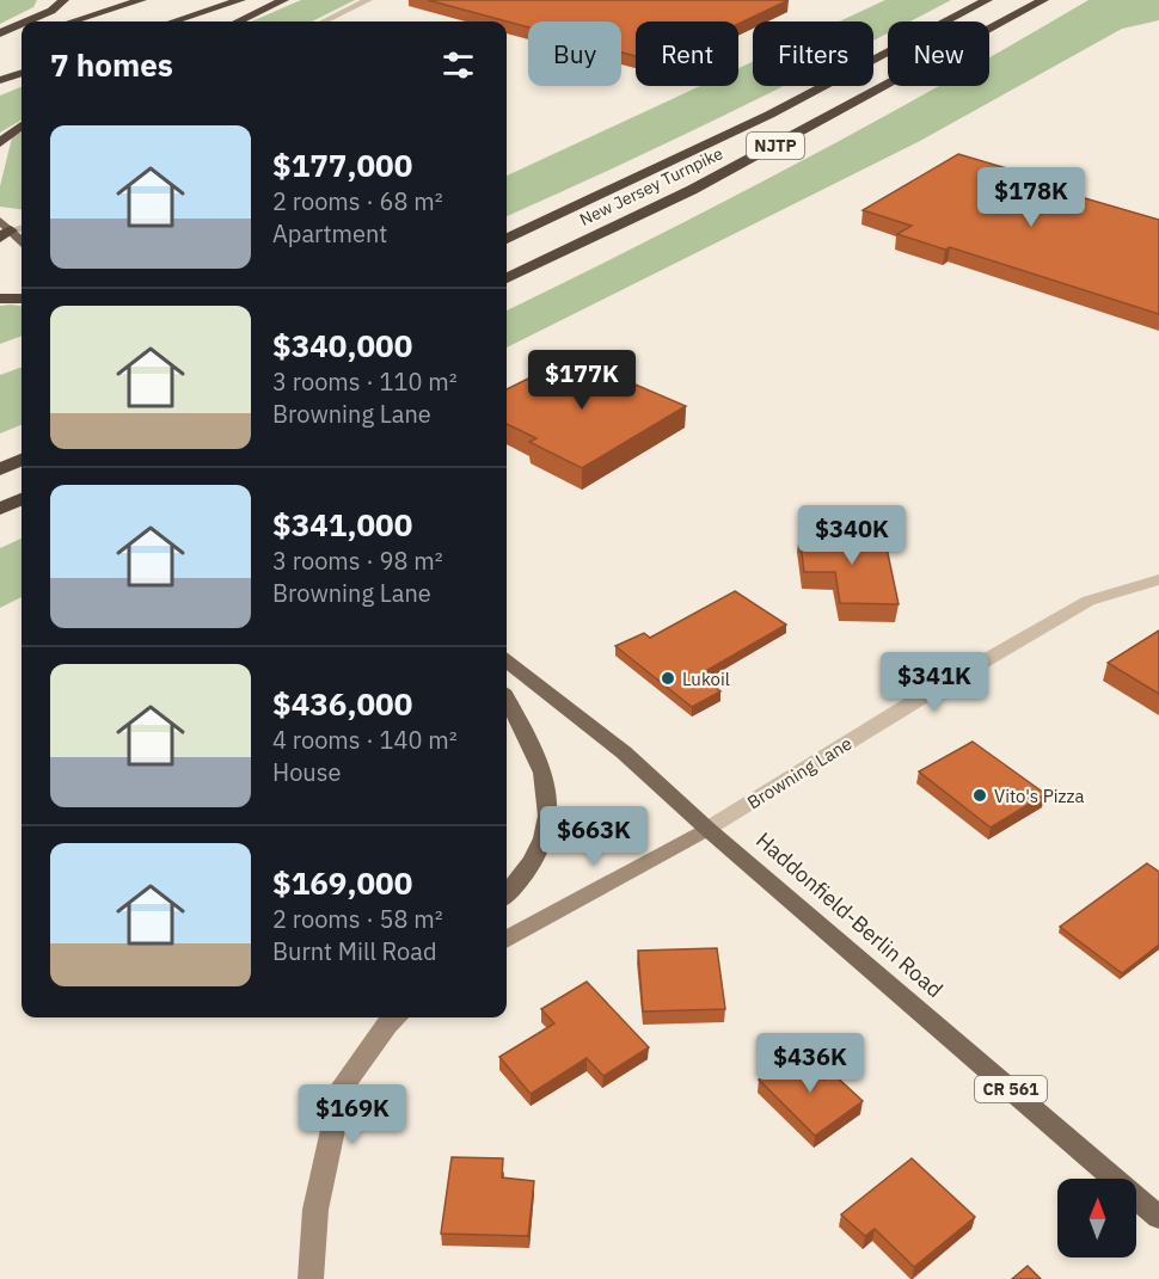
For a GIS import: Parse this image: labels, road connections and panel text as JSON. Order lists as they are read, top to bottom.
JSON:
{
  "streets": {
    "highway": ["NJTP", "New Jersey Turnpike"],
    "main road": ["Haddonfield-Berlin Road", "CR 561"],
    "street": ["Browning Lane"]
  },
  "crossings": [
    ["Browning Lane", "Haddonfield-Berlin Road"]
  ],
  "places": ["Lukoil", "Vito's Pizza"],
  "north": "top",
  "page": {
    "chip": [
      "Buy",
      "Rent",
      "Filters",
      "New"
    ],
    "heading": "7 homes",
    "list": [
      {
        "name": "$177,000",
        "note": "2 rooms · 68 m² · Apartment"
      },
      {
        "name": "$340,000",
        "note": "3 rooms · 110 m² · Browning Lane"
      },
      {
        "name": "$341,000",
        "note": "3 rooms · 98 m² · Browning Lane"
      },
      {
        "name": "$436,000",
        "note": "4 rooms · 140 m² · House"
      },
      {
        "name": "$169,000",
        "note": "2 rooms · 58 m² · Burnt Mill Road"
      }
    ],
    "price": [
      "$178K",
      "$177K",
      "$340K",
      "$341K",
      "$663K",
      "$436K",
      "$169K"
    ]
  }
}
